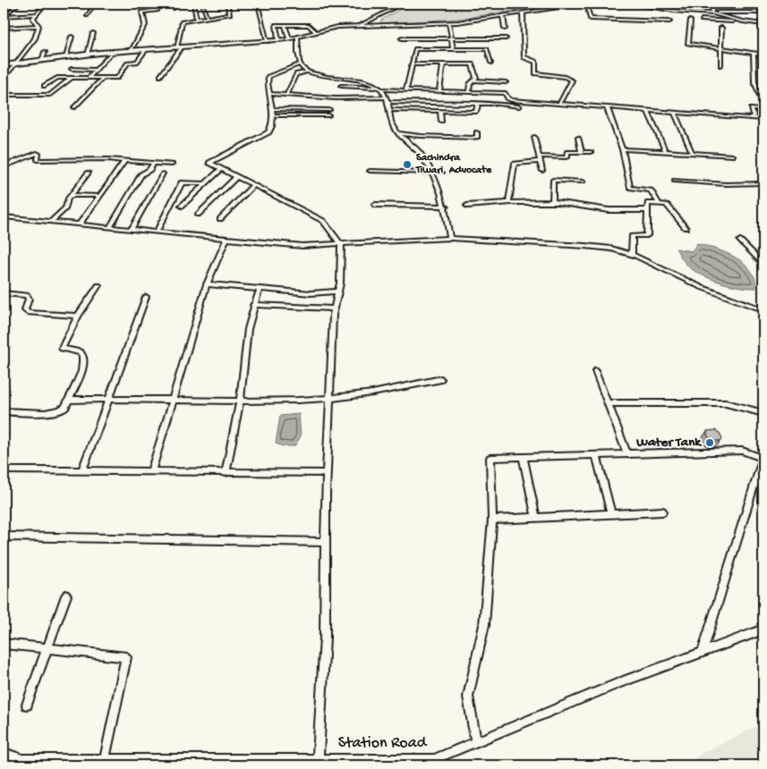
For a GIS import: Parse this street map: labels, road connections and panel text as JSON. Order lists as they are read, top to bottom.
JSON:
{
  "streets": {
    "street": ["Station Road"]
  },
  "places": ["Sachindra Tiwari, Advocate", "Water Tank"]
}
